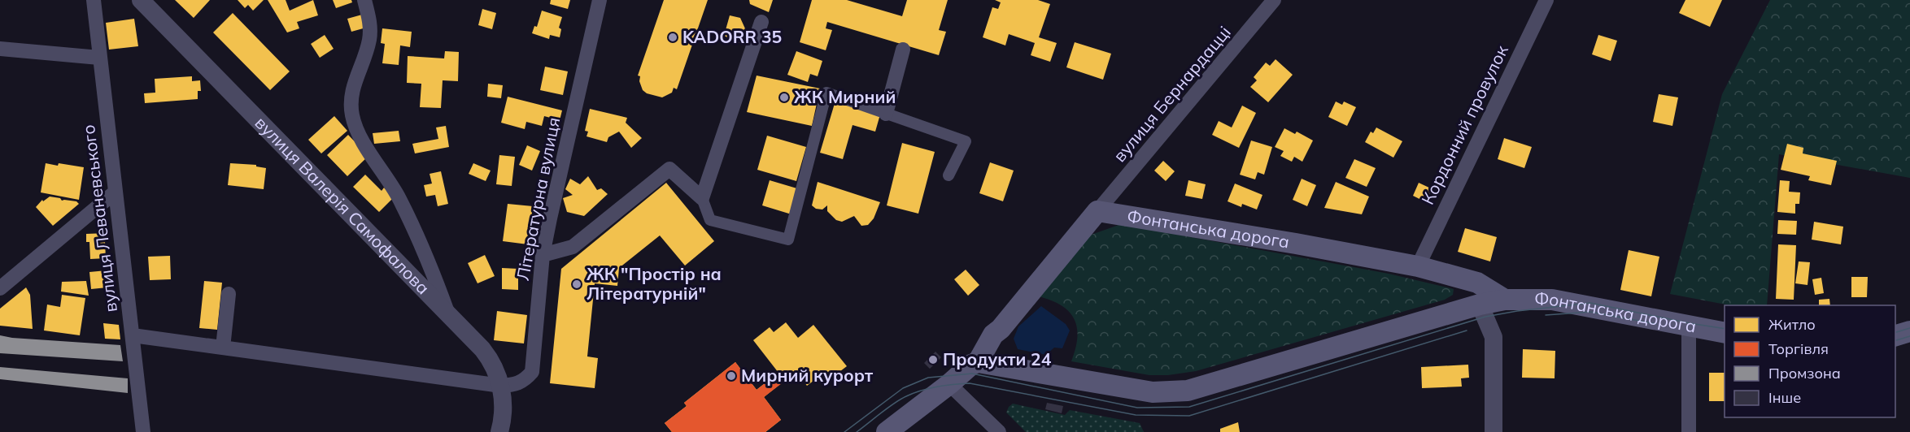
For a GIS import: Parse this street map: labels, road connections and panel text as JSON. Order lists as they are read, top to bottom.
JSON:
{
  "streets": {
    "main road": ["Фонтанська дорога"],
    "street": [
      "вулиця Бернардацці",
      "Кордонний провулок",
      "Літературна вулиця",
      "вулиця Валерія Самофалова",
      "вулиця Леваневського"
    ]
  },
  "crossings": [
    ["вулиця Бернардацці", "Фонтанська дорога"],
    ["Кордонний провулок", "Фонтанська дорога"],
    ["Літературна вулиця", "вулиця Валерія Самофалова"]
  ],
  "places": [
    "KADORR 35",
    "ЖК Мирний",
    "ЖК \"Простір на Літературній\"",
    "Продукти 24",
    "Мирний курорт"
  ],
  "legend": [
    "Житло",
    "Торгівля",
    "Промзона",
    "Інше"
  ]
}
